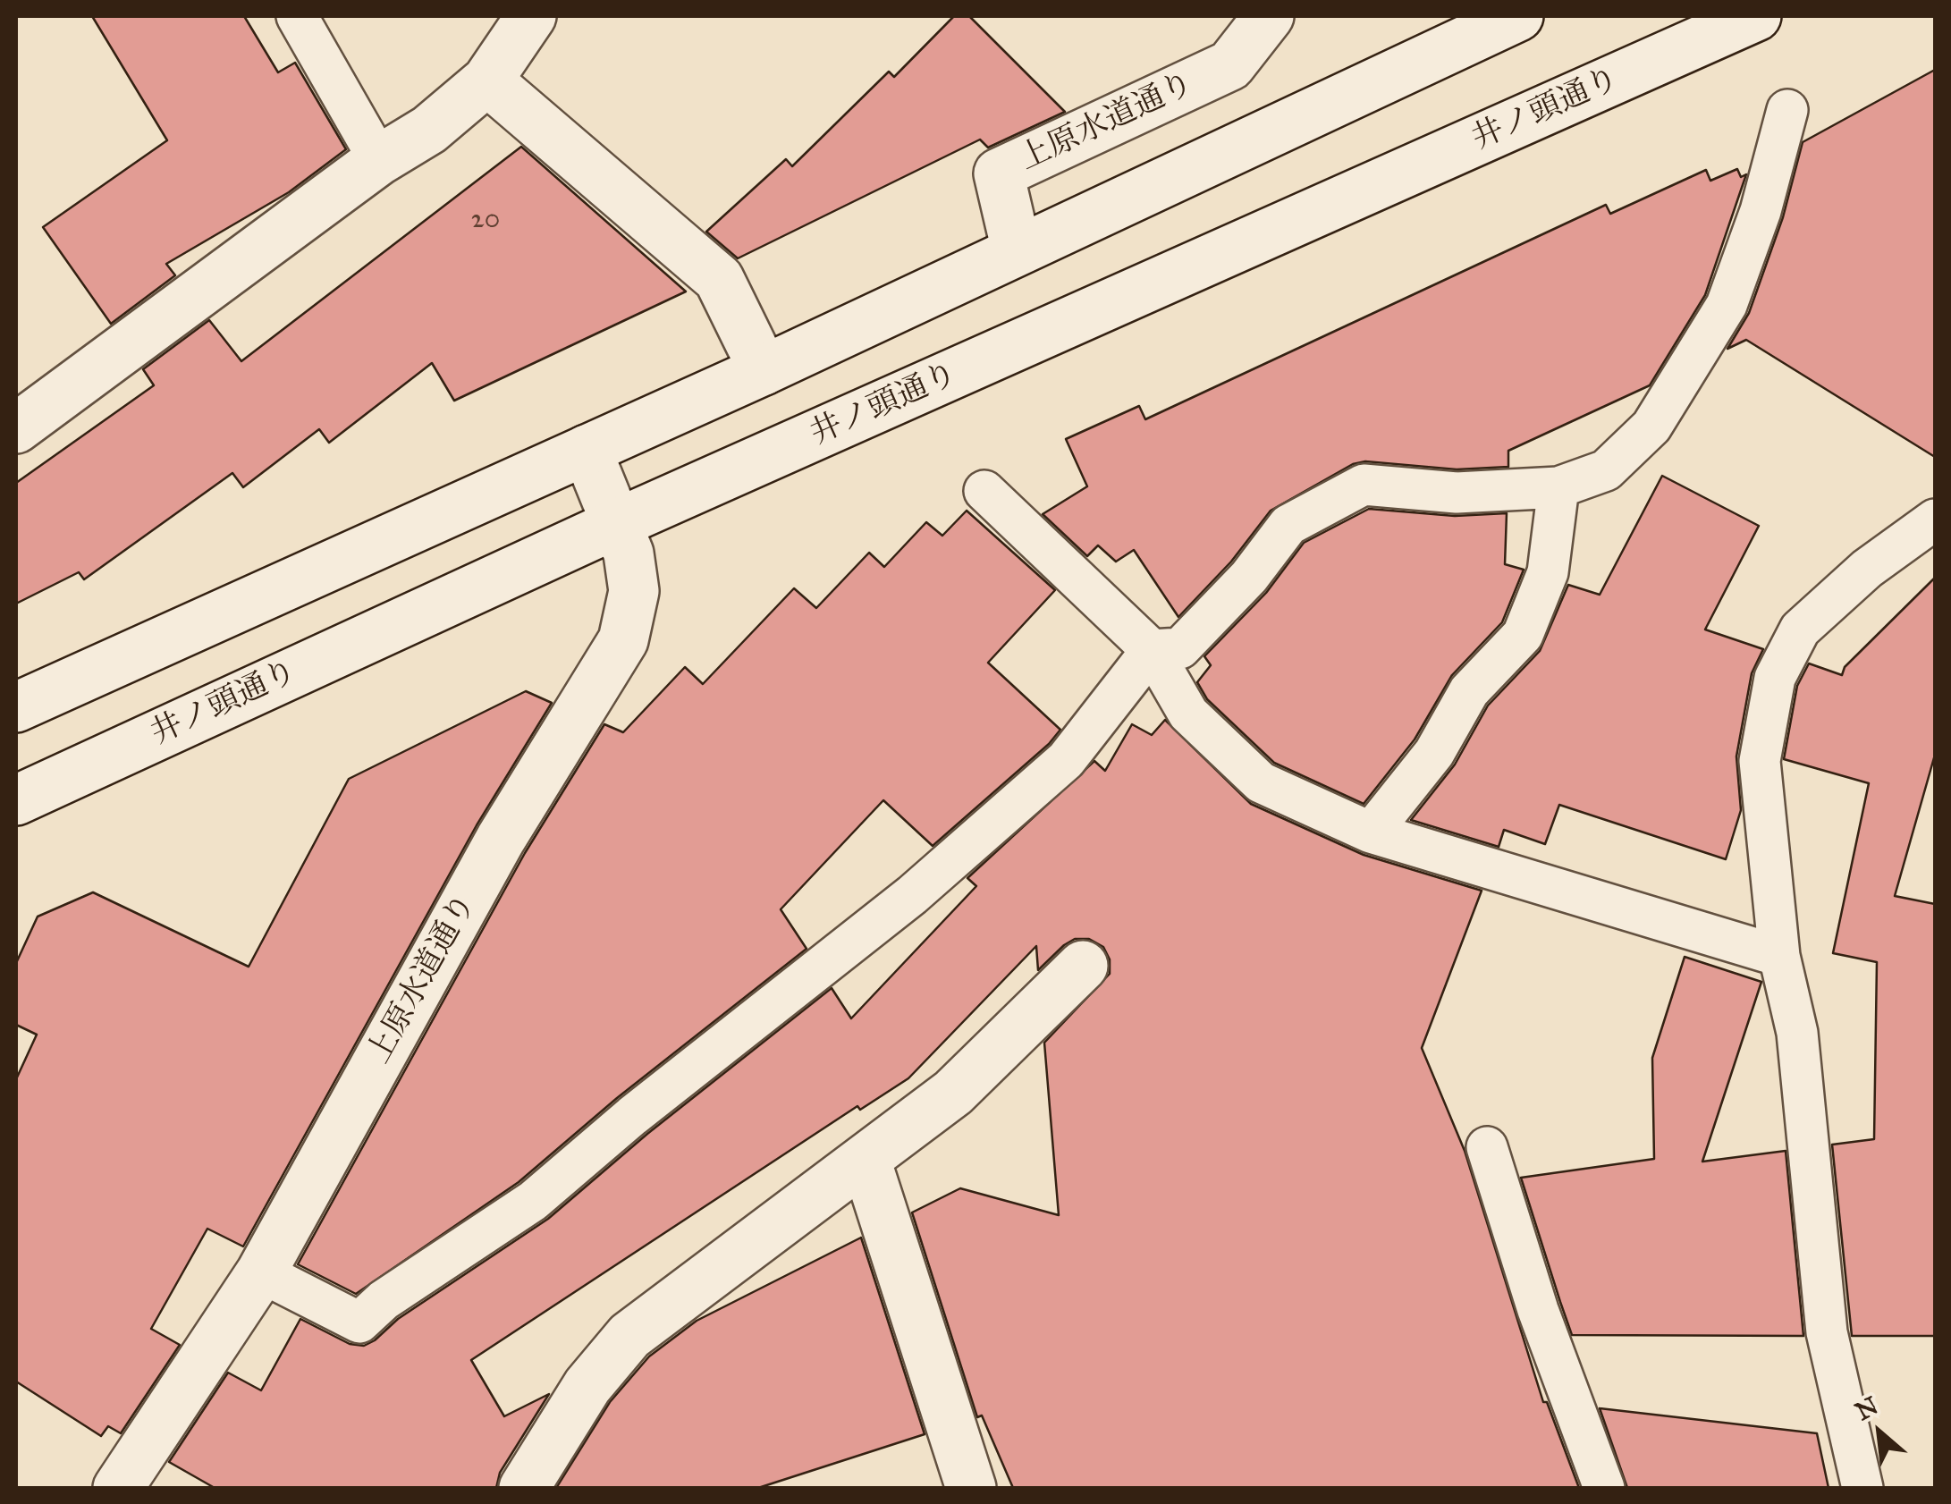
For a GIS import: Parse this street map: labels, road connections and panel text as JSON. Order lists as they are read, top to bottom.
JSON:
{
  "streets": {
    "street": ["井ノ頭通り", "上原水道通り"]
  },
  "crossings": [
    ["井ノ頭通り", "上原水道通り"]
  ],
  "house_numbers": ["20"],
  "north": "top left"
}
